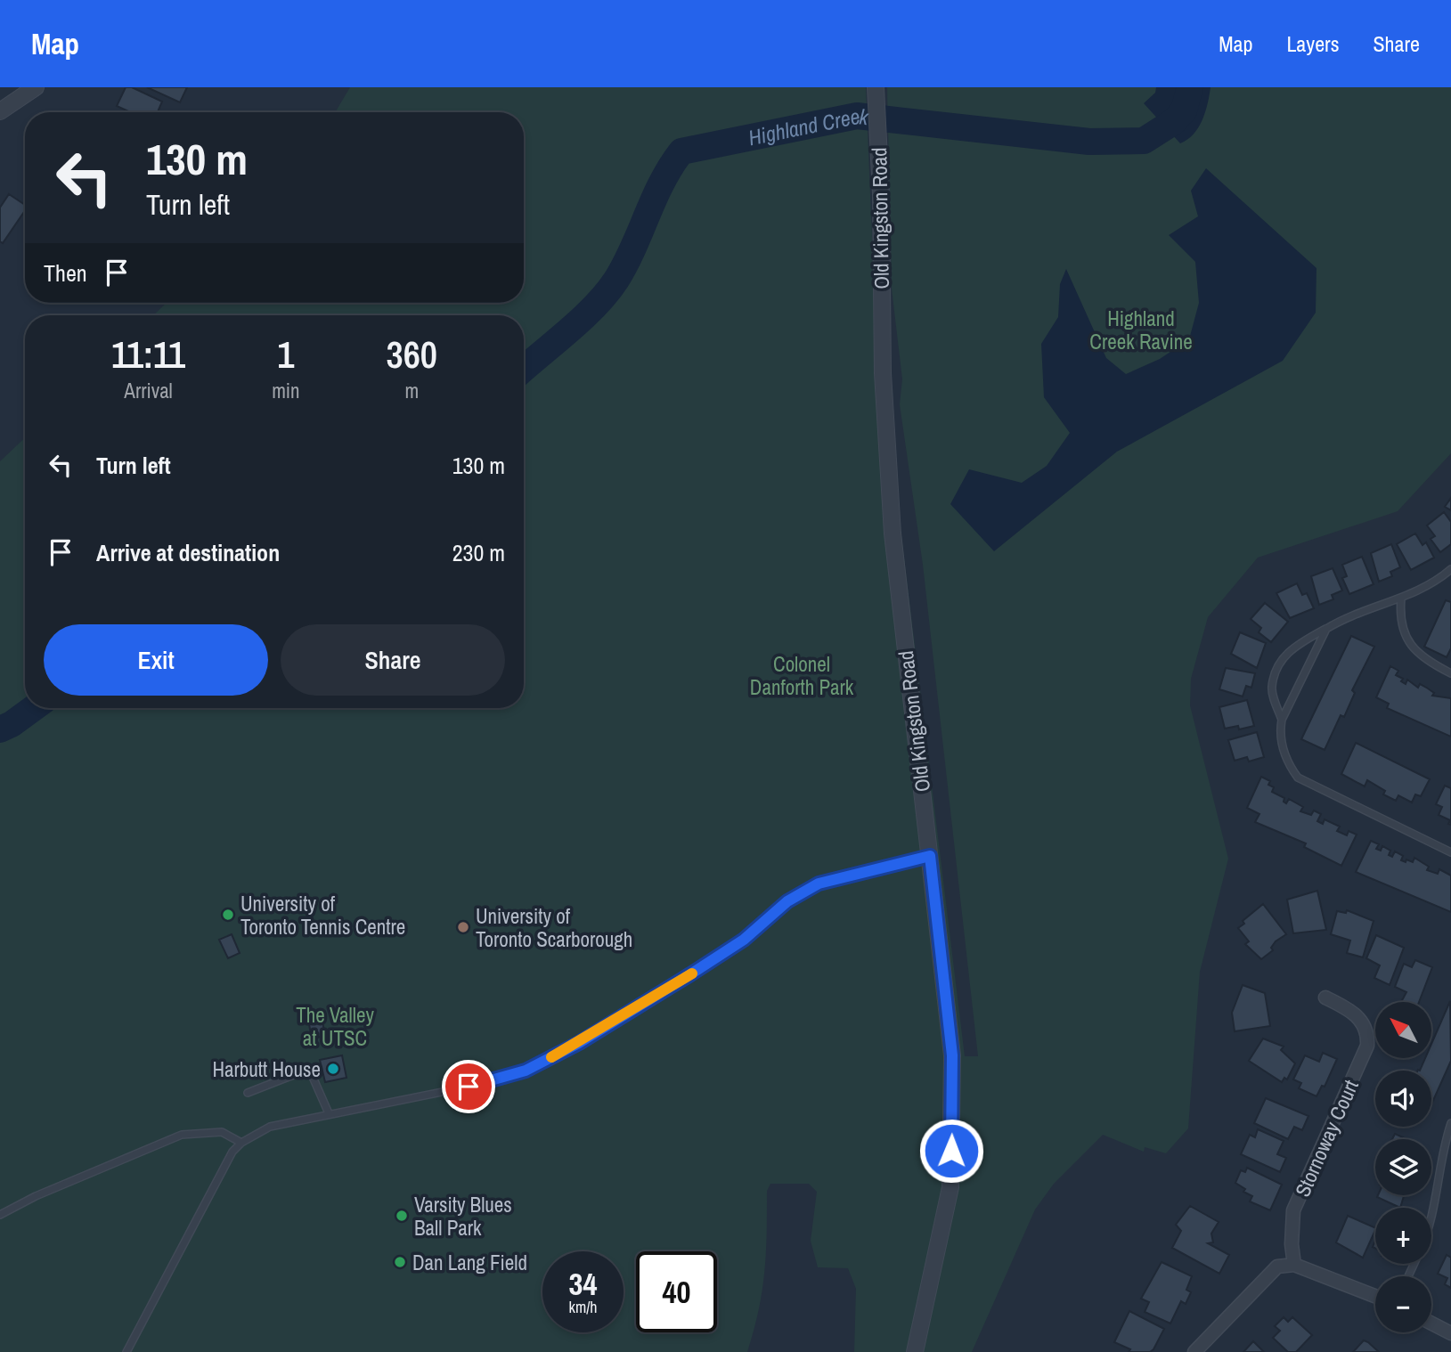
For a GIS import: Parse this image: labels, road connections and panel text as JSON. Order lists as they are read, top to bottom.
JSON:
{
  "streets": {
    "street": ["Old Kingston Road", "Stornoway Court"]
  },
  "water": ["Highland Creek"],
  "parks": ["Highland Creek Ravine", "Colonel Danforth Park", "The Valley at UTSC"],
  "places": [
    "University of Toronto Tennis Centre",
    "University of Toronto Scarborough",
    "Harbutt House",
    "Varsity Blues Ball Park",
    "Dan Lang Field"
  ],
  "north": "top left",
  "page": {
    "header": "Map",
    "nav": ["Map", "Layers", "Share"],
    "turn": ["130 m", "Turn left"],
    "then": "Then",
    "eta": [
      "11:11",
      "Arrival",
      "1",
      "min",
      "360",
      "m"
    ],
    "list": [
      {
        "name": "Turn left",
        "value": "130 m"
      },
      {
        "name": "Arrive at destination",
        "value": "230 m"
      }
    ],
    "buttons": ["Exit", "Share"],
    "map_buttons": ["+", "−"],
    "speed": "34 km/h",
    "limit": "40"
  }
}
